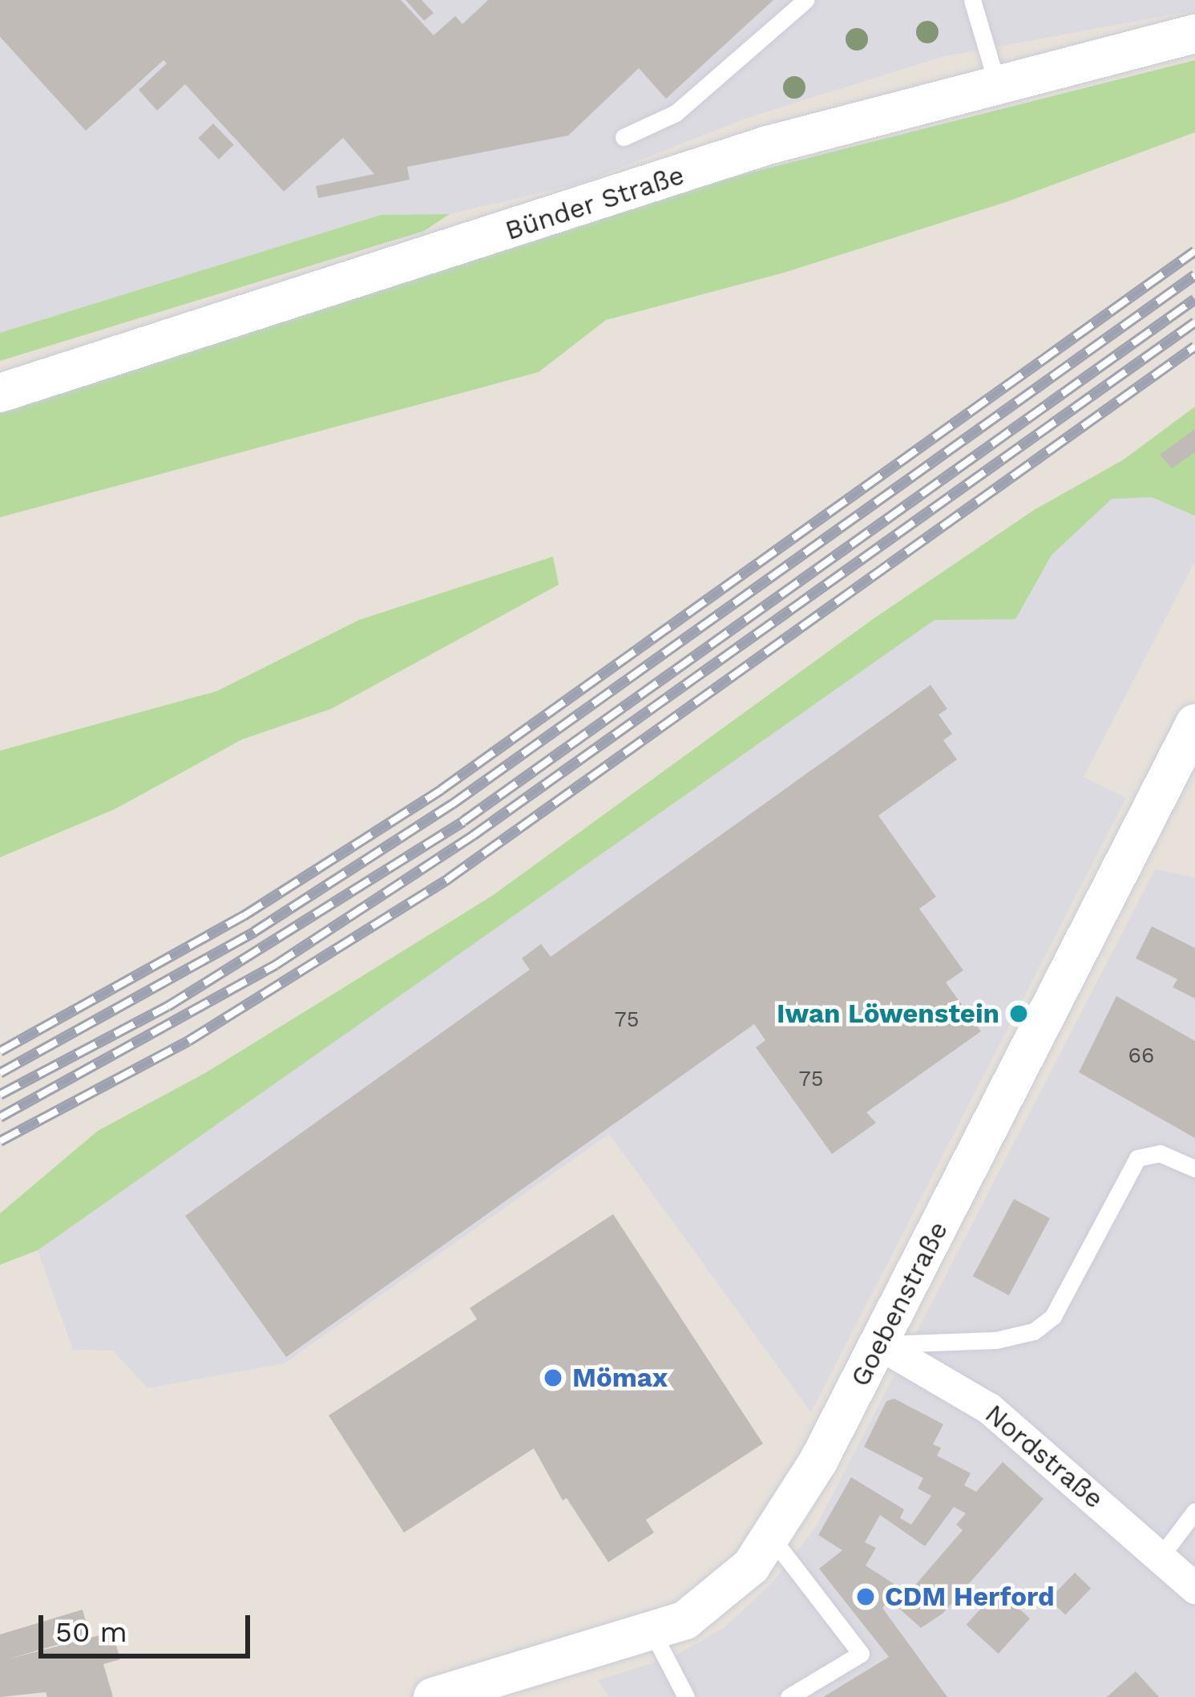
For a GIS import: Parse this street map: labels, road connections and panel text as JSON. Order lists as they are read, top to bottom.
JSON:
{
  "streets": {
    "street": ["Bünder Straße", "Goebenstraße", "Nordstraße"]
  },
  "crossings": [
    ["Goebenstraße", "Nordstraße"]
  ],
  "places": ["Iwan Löwenstein", "Mömax", "CDM Herford"],
  "house_numbers": ["75", "66", "75"],
  "scale_bar": "50 m"
}
